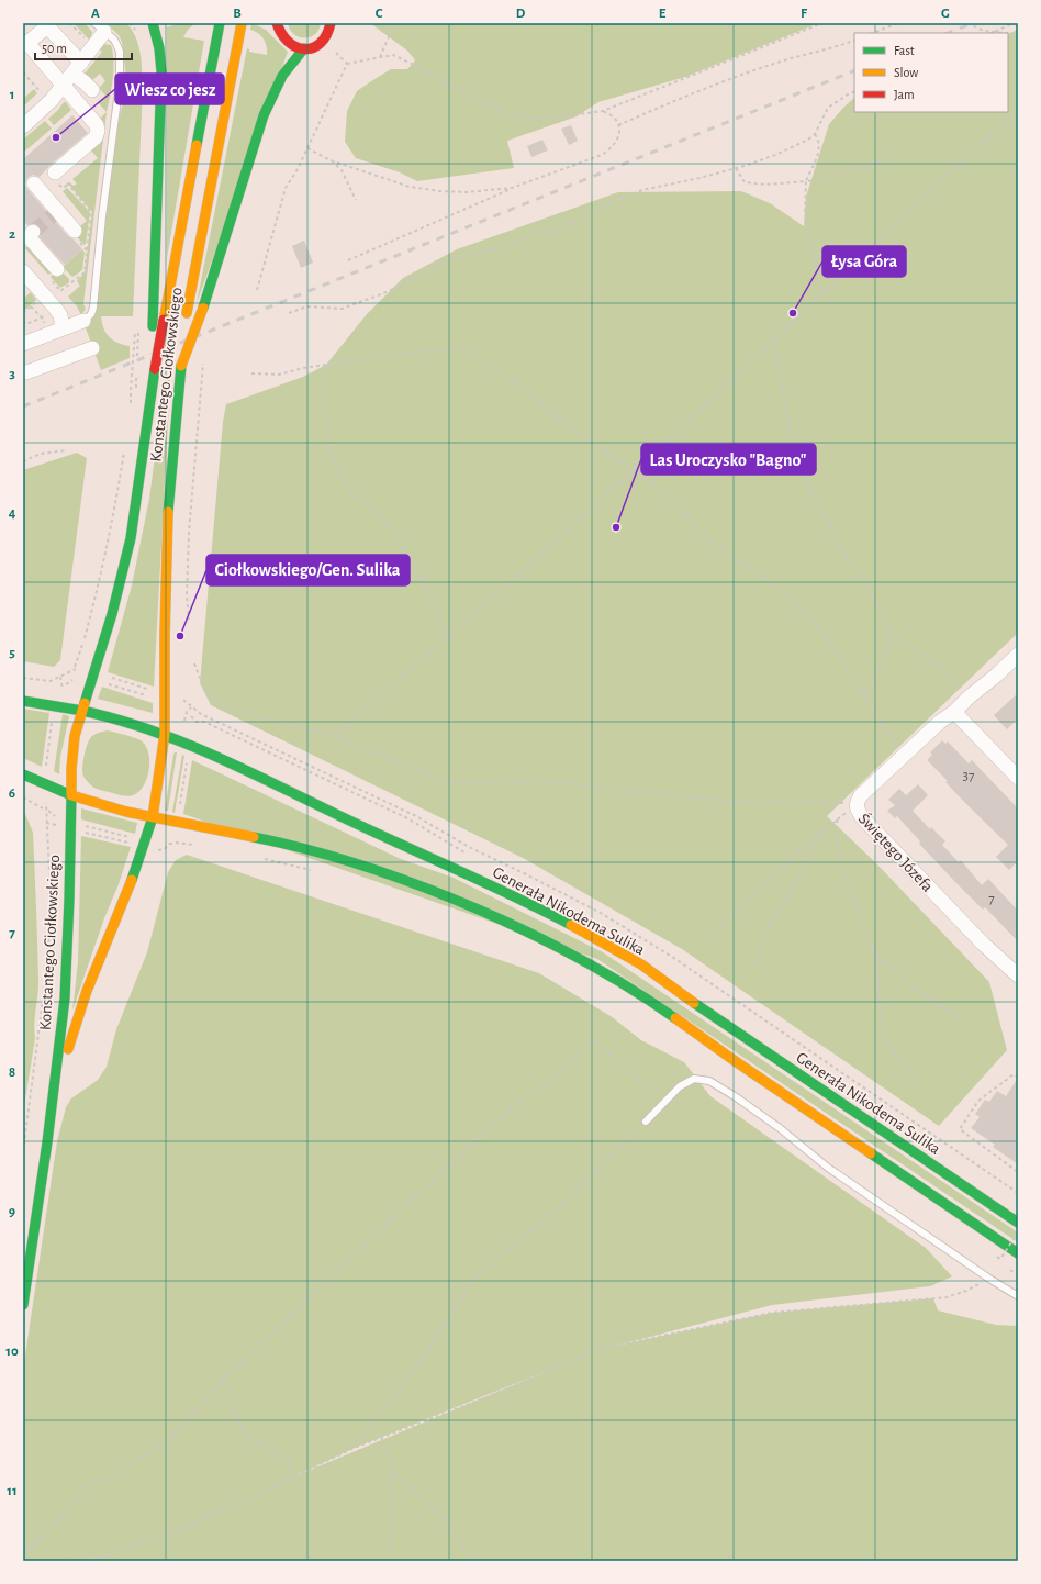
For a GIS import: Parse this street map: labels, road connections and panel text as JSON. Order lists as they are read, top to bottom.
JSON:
{
  "streets": {
    "main road": ["Konstantego Ciołkowskiego", "Generała Nikodema Sulika"],
    "street": ["Świętego Józefa"]
  },
  "crossings": [
    ["Konstantego Ciołkowskiego", "Generała Nikodema Sulika"]
  ],
  "places": [
    "Wiesz co jesz",
    "Łysa Góra",
    "Las Uroczysko \"Bagno\"",
    "Ciołkowskiego/Gen. Sulika"
  ],
  "house_numbers": ["37", "7"],
  "legend": ["Fast", "Slow", "Jam"],
  "scale_bar": "50 m",
  "grid": {
    "columns": [
      "A",
      "B",
      "C",
      "D",
      "E",
      "F",
      "G"
    ],
    "rows": [
      "1",
      "2",
      "3",
      "4",
      "5",
      "6",
      "7",
      "8",
      "9",
      "10",
      "11"
    ]
  }
}
